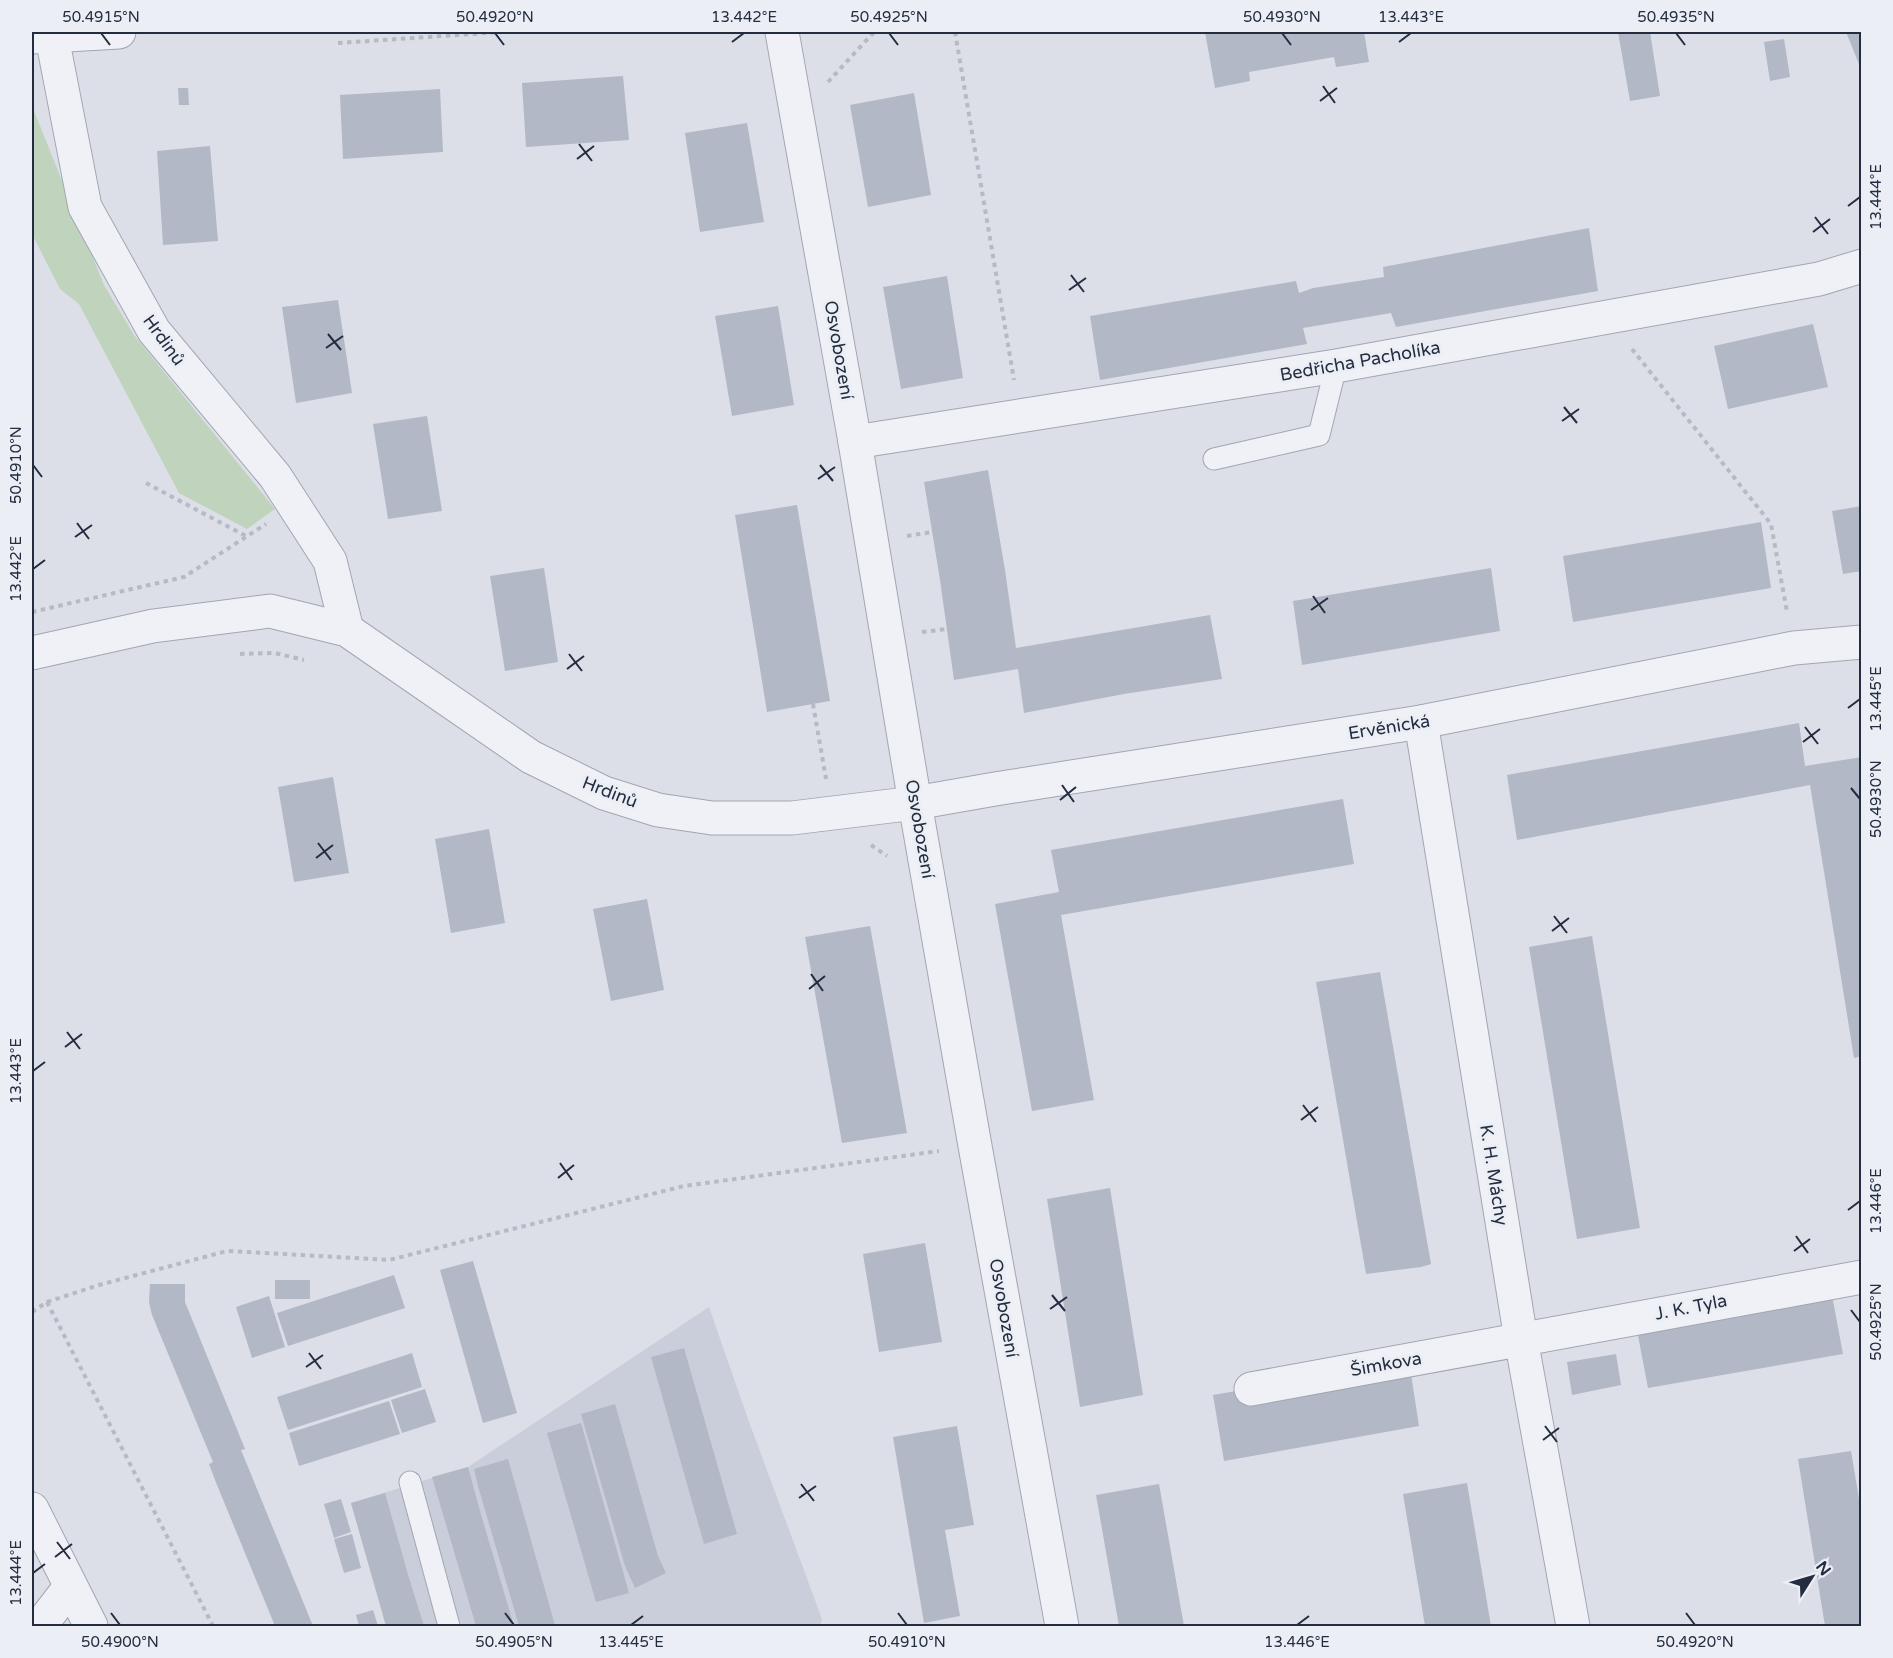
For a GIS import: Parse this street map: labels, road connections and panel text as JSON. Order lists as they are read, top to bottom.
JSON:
{
  "streets": {
    "street": [
      "Hrdinů",
      "Osvobození",
      "Bedřicha Pacholíka",
      "Ervěnická",
      "K. H. Máchy",
      "J. K. Tyla",
      "Šimkova"
    ]
  },
  "crossings": [
    ["Hrdinů", "Osvobození"],
    ["Hrdinů", "Ervěnická"],
    ["Osvobození", "Bedřicha Pacholíka"],
    ["Osvobození", "Ervěnická"],
    ["Ervěnická", "K. H. Máchy"],
    ["K. H. Máchy", "J. K. Tyla"],
    ["K. H. Máchy", "Šimkova"],
    ["J. K. Tyla", "Šimkova"]
  ],
  "north": "top right",
  "coordinates": [
    "50.4915°N",
    "50.4920°N",
    "13.442°E",
    "50.4925°N",
    "50.4930°N",
    "13.443°E",
    "50.4935°N",
    "13.444°E",
    "50.4910°N",
    "13.445°E",
    "13.446°E",
    "50.4900°N",
    "50.4905°N"
  ]
}
